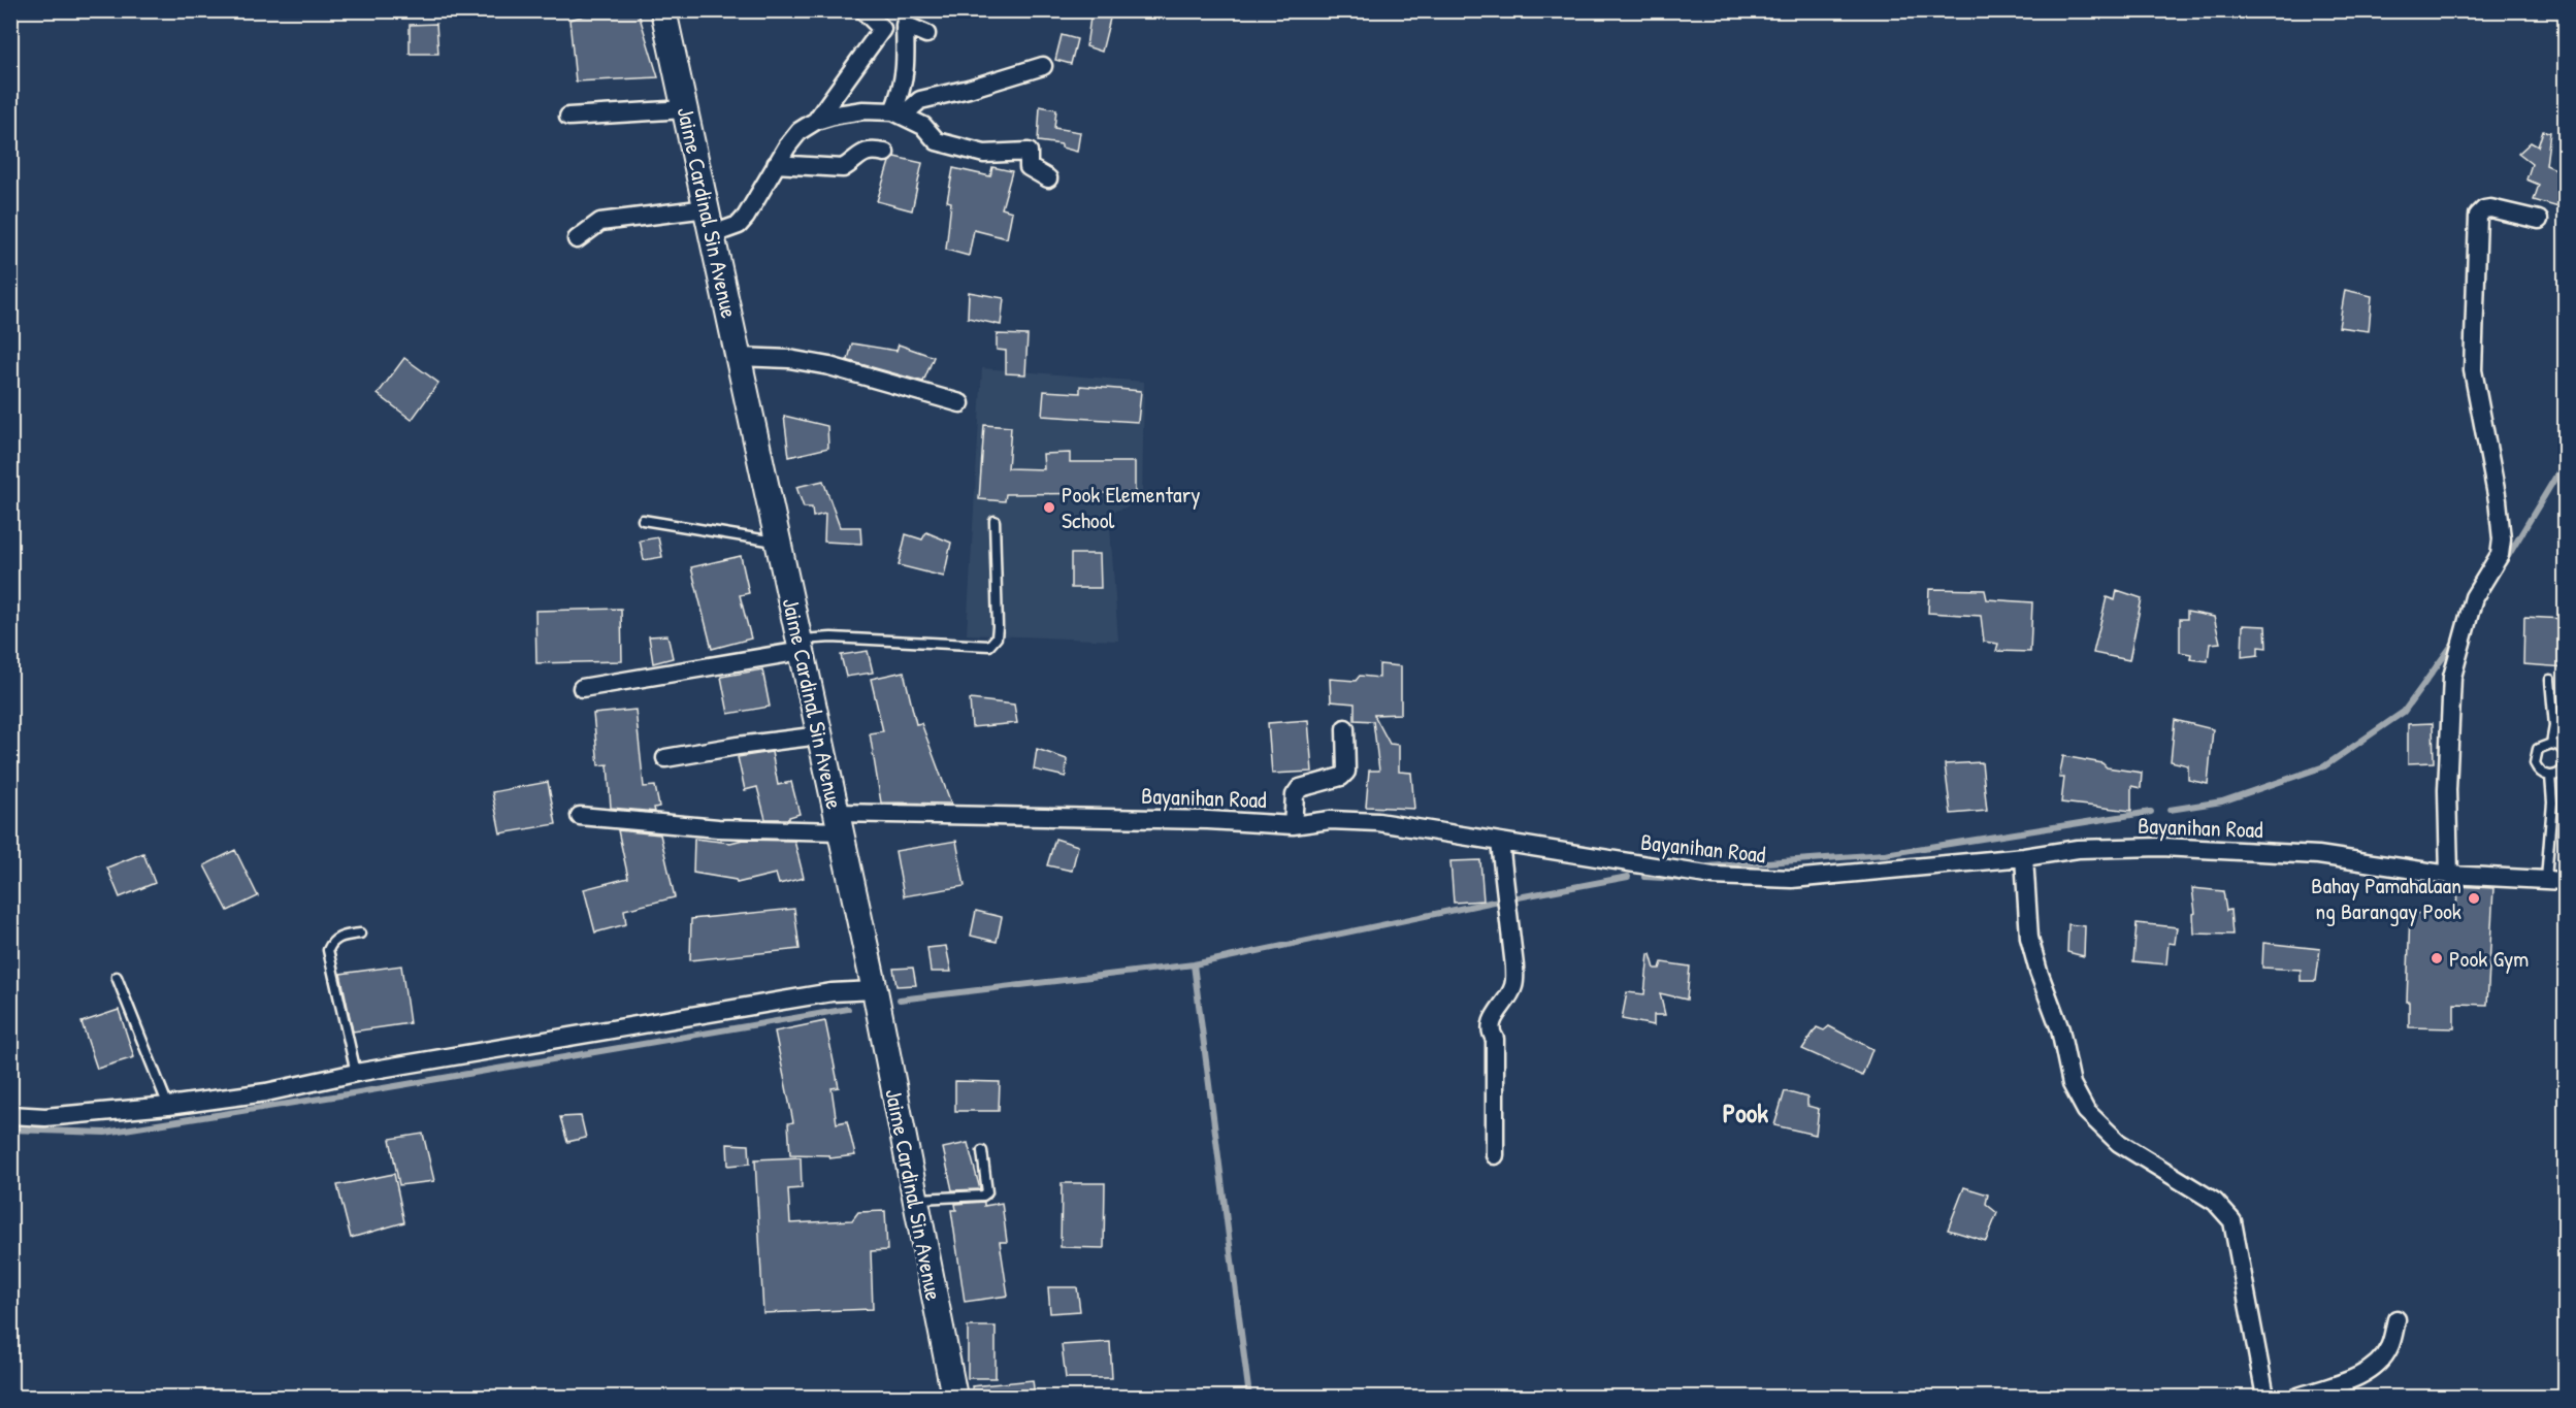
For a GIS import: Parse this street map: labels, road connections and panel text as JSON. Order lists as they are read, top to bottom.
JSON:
{
  "streets": {
    "main road": ["Jaime Cardinal Sin Avenue"],
    "street": ["Bayanihan Road"]
  },
  "crossings": [
    ["Jaime Cardinal Sin Avenue", "Bayanihan Road"]
  ],
  "districts": ["Pook"],
  "places": ["Pook Elementary School", "Bahay Pamahalaan ng Barangay Pook", "Pook Gym"]
}
